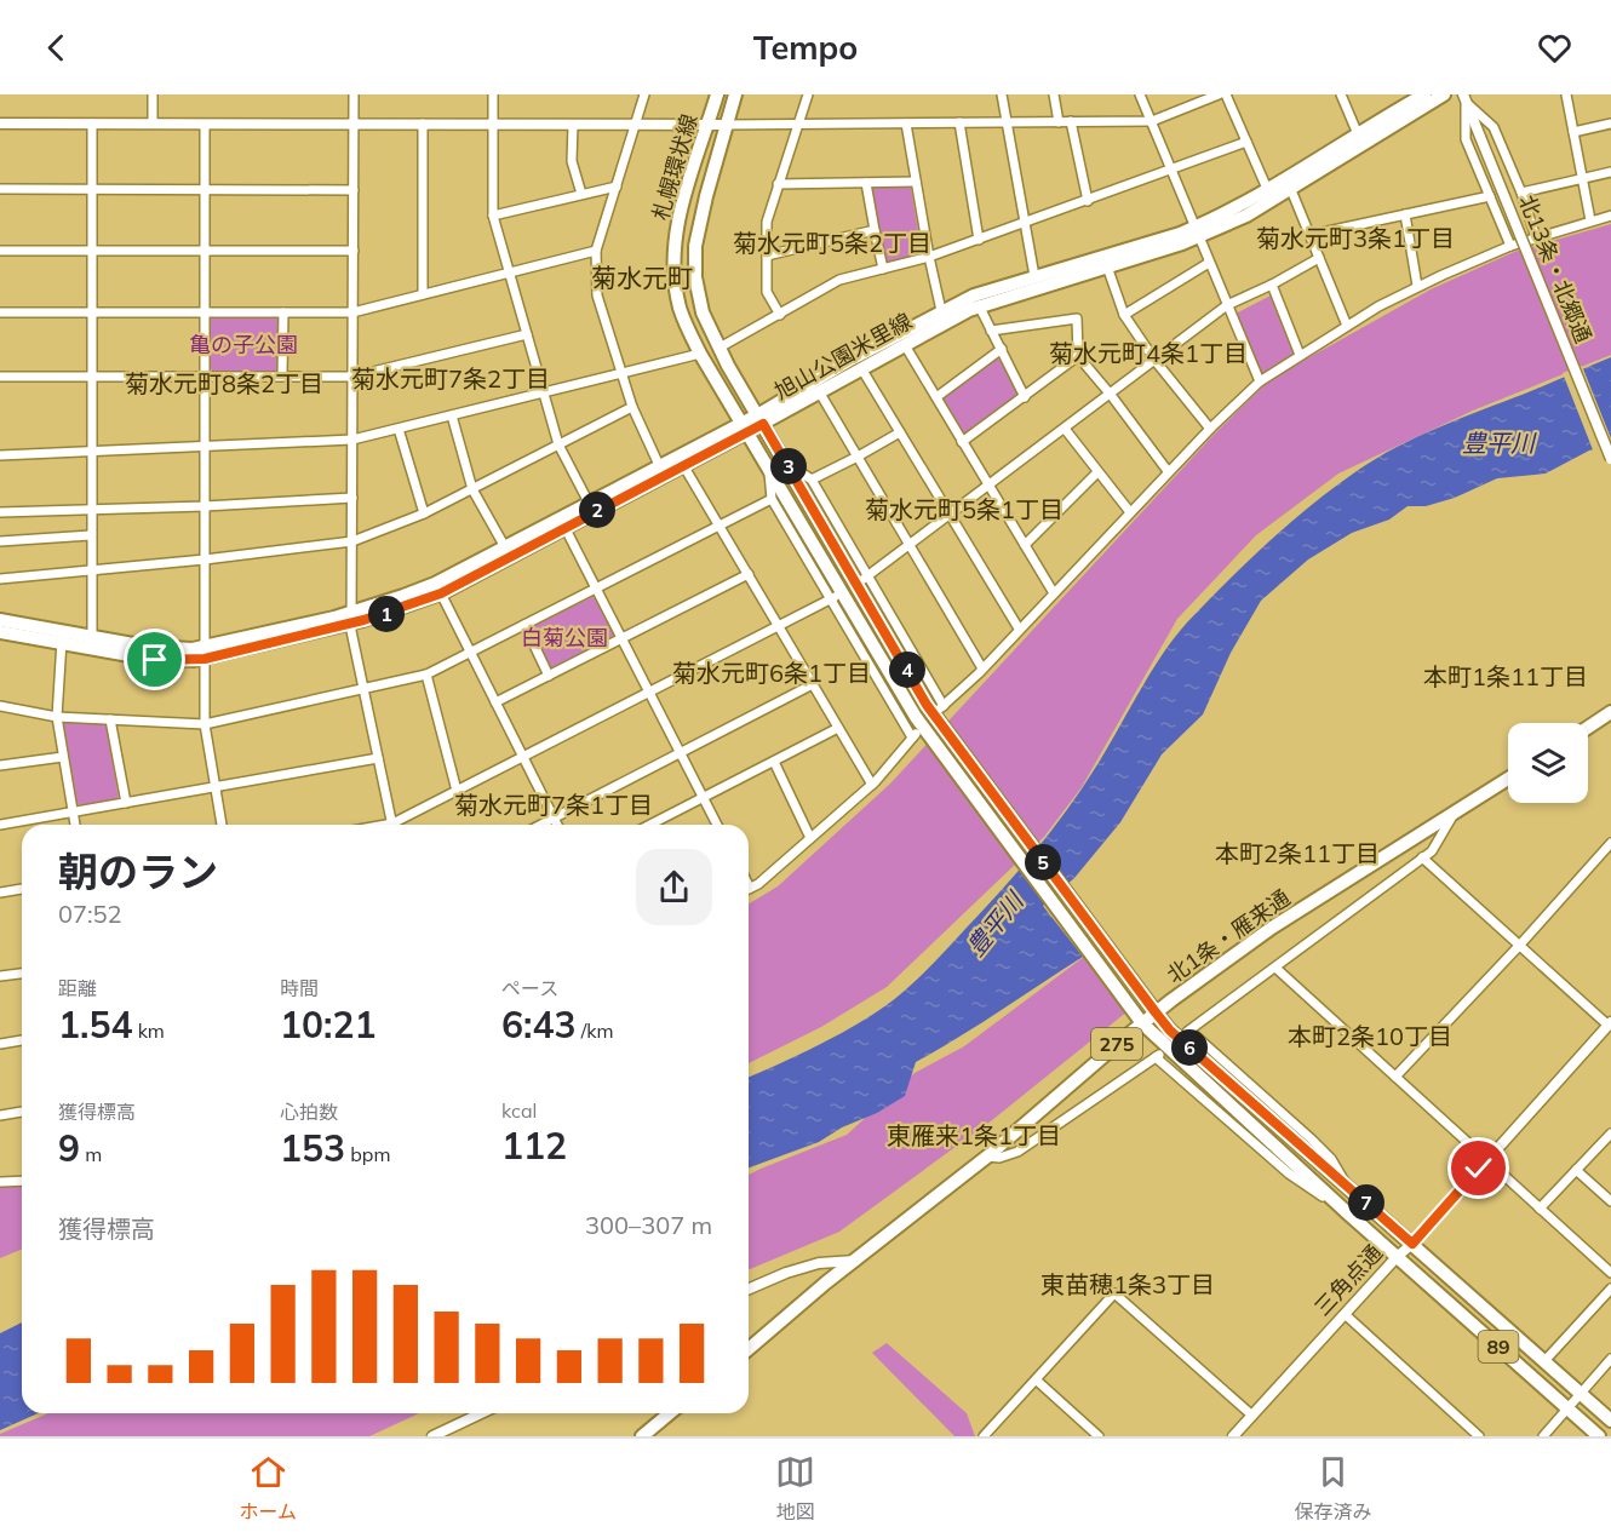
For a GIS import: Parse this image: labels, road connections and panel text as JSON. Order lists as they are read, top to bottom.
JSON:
{
  "streets": {
    "main road": [
      "札幌環状線",
      "旭山公園米里線",
      "北1条・雁来通",
      "275",
      "89"
    ],
    "street": ["北13条・北郷通", "三角点通"]
  },
  "crossings": [
    ["札幌環状線", "旭山公園米里線"],
    ["札幌環状線", "北1条・雁来通"],
    ["札幌環状線", "三角点通"]
  ],
  "districts": [
    "菊水元町3条1丁目",
    "菊水元町5条2丁目",
    "菊水元町",
    "菊水元町4条1丁目",
    "菊水元町7条2丁目",
    "菊水元町8条2丁目",
    "菊水元町5条1丁目",
    "菊水元町6条1丁目",
    "本町1条11丁目",
    "菊水元町7条1丁目",
    "本町2条11丁目",
    "本町2条10丁目",
    "東雁来1条1丁目",
    "東苗穂1条3丁目"
  ],
  "water": ["豊平川"],
  "parks": ["亀の子公園", "白菊公園"],
  "page": {
    "header": "Tempo",
    "pins": [
      "3",
      "2",
      "1",
      "4",
      "5",
      "6",
      "7"
    ],
    "heading": ["朝のラン", "07:52"],
    "stats": [
      ["距離", "1.54 km"],
      ["時間", "10:21"],
      ["ペース", "6:43 /km"],
      ["獲得標高", "9 m"],
      ["心拍数", "153 bpm"],
      ["kcal", "112"]
    ],
    "chart": ["獲得標高", "300–307 m"],
    "tabs": ["ホーム", "地図", "保存済み"]
  }
}
